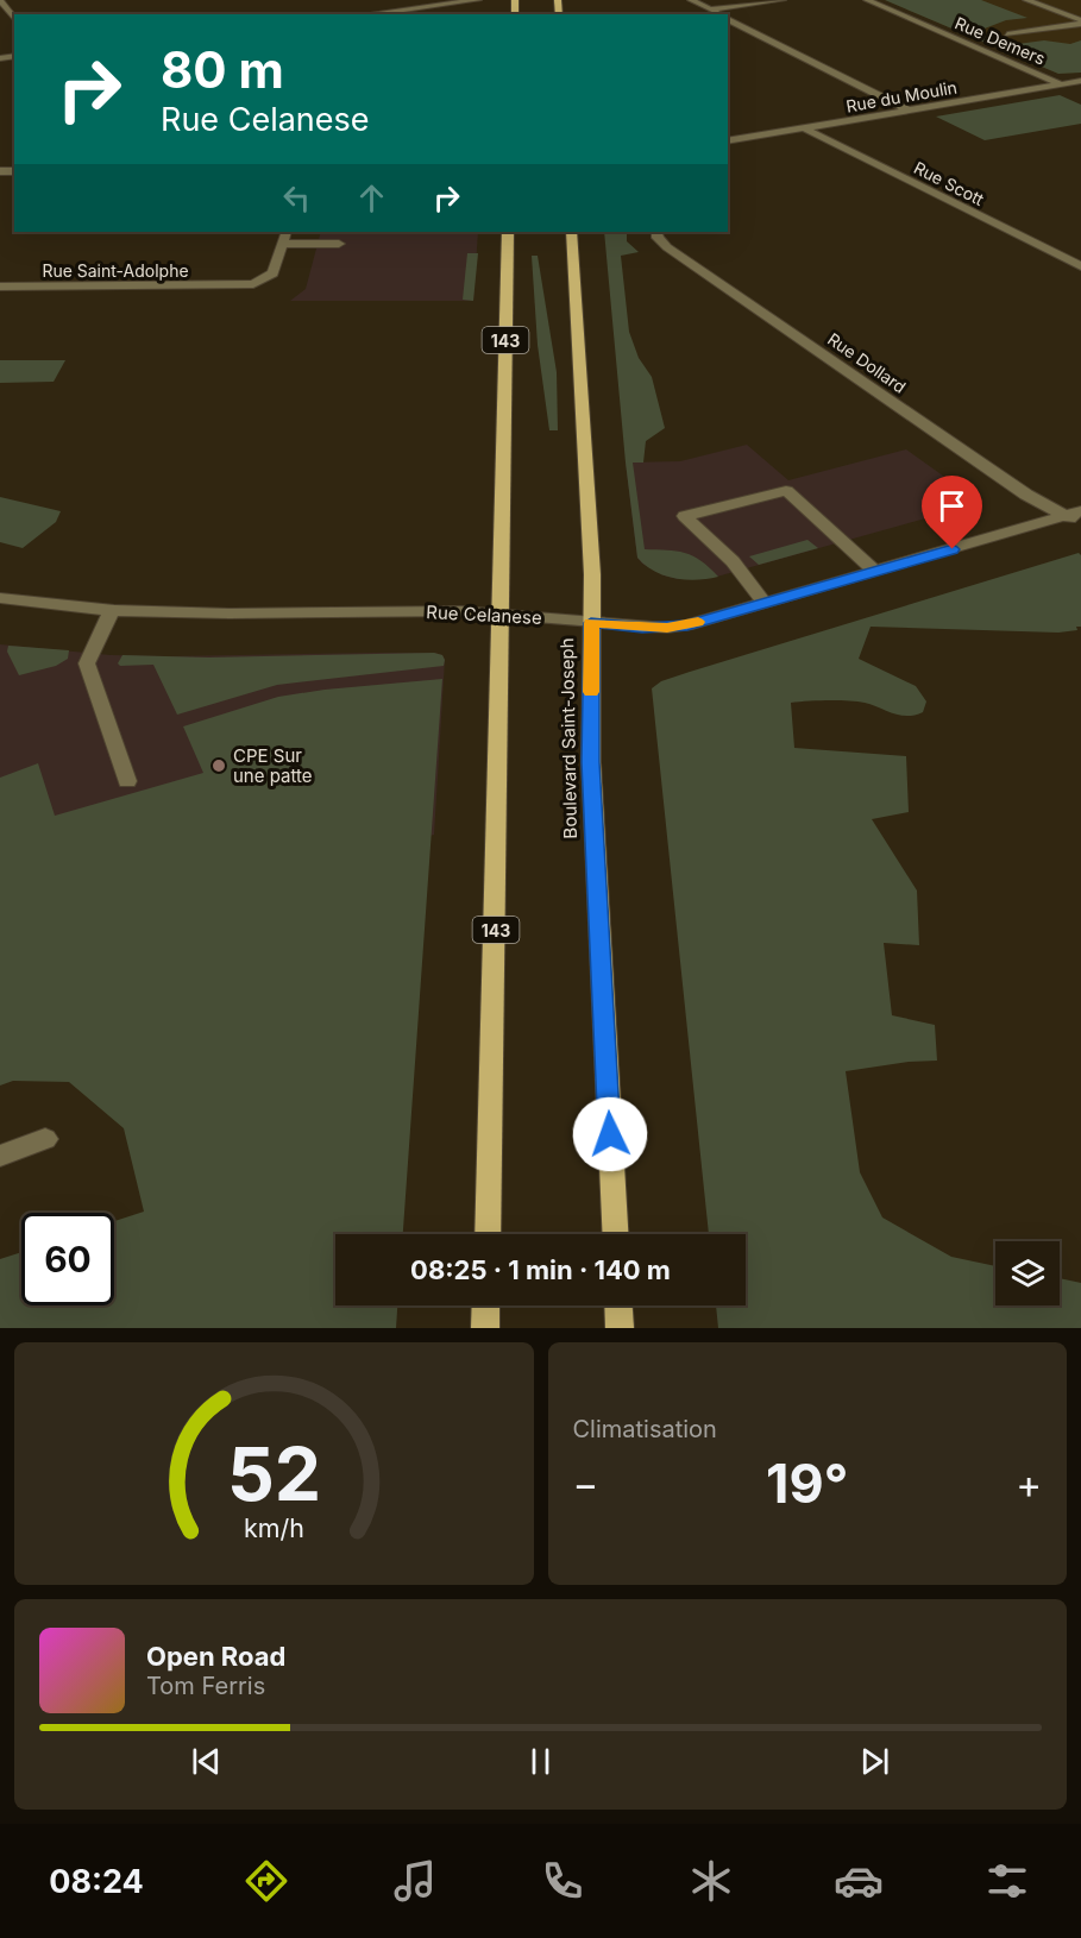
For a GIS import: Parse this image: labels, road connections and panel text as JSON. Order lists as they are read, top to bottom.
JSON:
{
  "streets": {
    "main road": ["143", "Boulevard Saint-Joseph"],
    "street": [
      "Rue Demers",
      "Rue du Moulin",
      "Rue Scott",
      "Rue Saint-Adolphe",
      "Rue Dollard",
      "Rue Celanese"
    ]
  },
  "crossings": [
    ["Rue Demers", "Rue du Moulin"],
    ["Rue du Moulin", "Rue Scott"],
    ["143", "Rue Celanese"],
    ["Rue Dollard", "Rue Celanese"],
    ["Rue Celanese", "Boulevard Saint-Joseph"]
  ],
  "places": ["CPE Sur une patte"],
  "page": {
    "turn": ["80 m", "Rue Celanese"],
    "limit": "60",
    "trip": "08:25 · 1 min · 140 m",
    "tile": "Climatisation",
    "heat": ["−", "19°", "+"],
    "song": ["Open Road", "Tom Ferris"],
    "tabs": "08:24",
    "gauge": ["52", "km/h"]
  }
}
